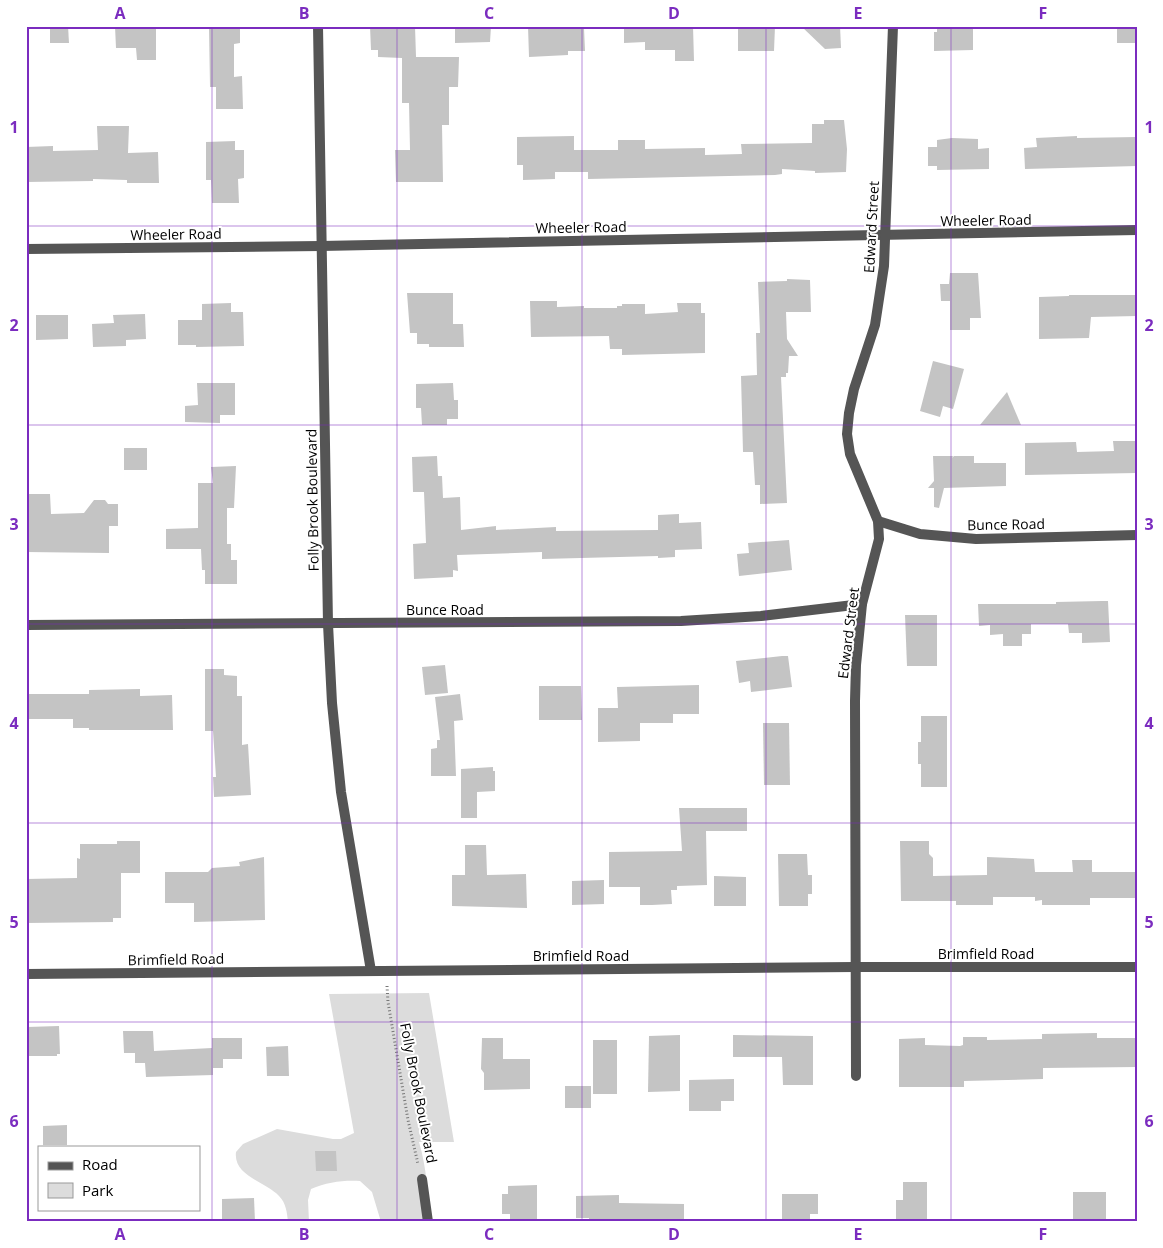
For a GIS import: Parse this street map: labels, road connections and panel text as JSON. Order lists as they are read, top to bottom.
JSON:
{
  "streets": {
    "street": [
      "Wheeler Road",
      "Edward Street",
      "Folly Brook Boulevard",
      "Bunce Road",
      "Brimfield Road"
    ]
  },
  "crossings": [
    ["Wheeler Road", "Edward Street"],
    ["Wheeler Road", "Folly Brook Boulevard"],
    ["Edward Street", "Bunce Road"],
    ["Edward Street", "Brimfield Road"],
    ["Folly Brook Boulevard", "Bunce Road"],
    ["Folly Brook Boulevard", "Brimfield Road"]
  ],
  "legend": ["Road", "Park"],
  "grid": {
    "columns": [
      "A",
      "B",
      "C",
      "D",
      "E",
      "F"
    ],
    "rows": [
      "1",
      "2",
      "3",
      "4",
      "5",
      "6"
    ]
  }
}
